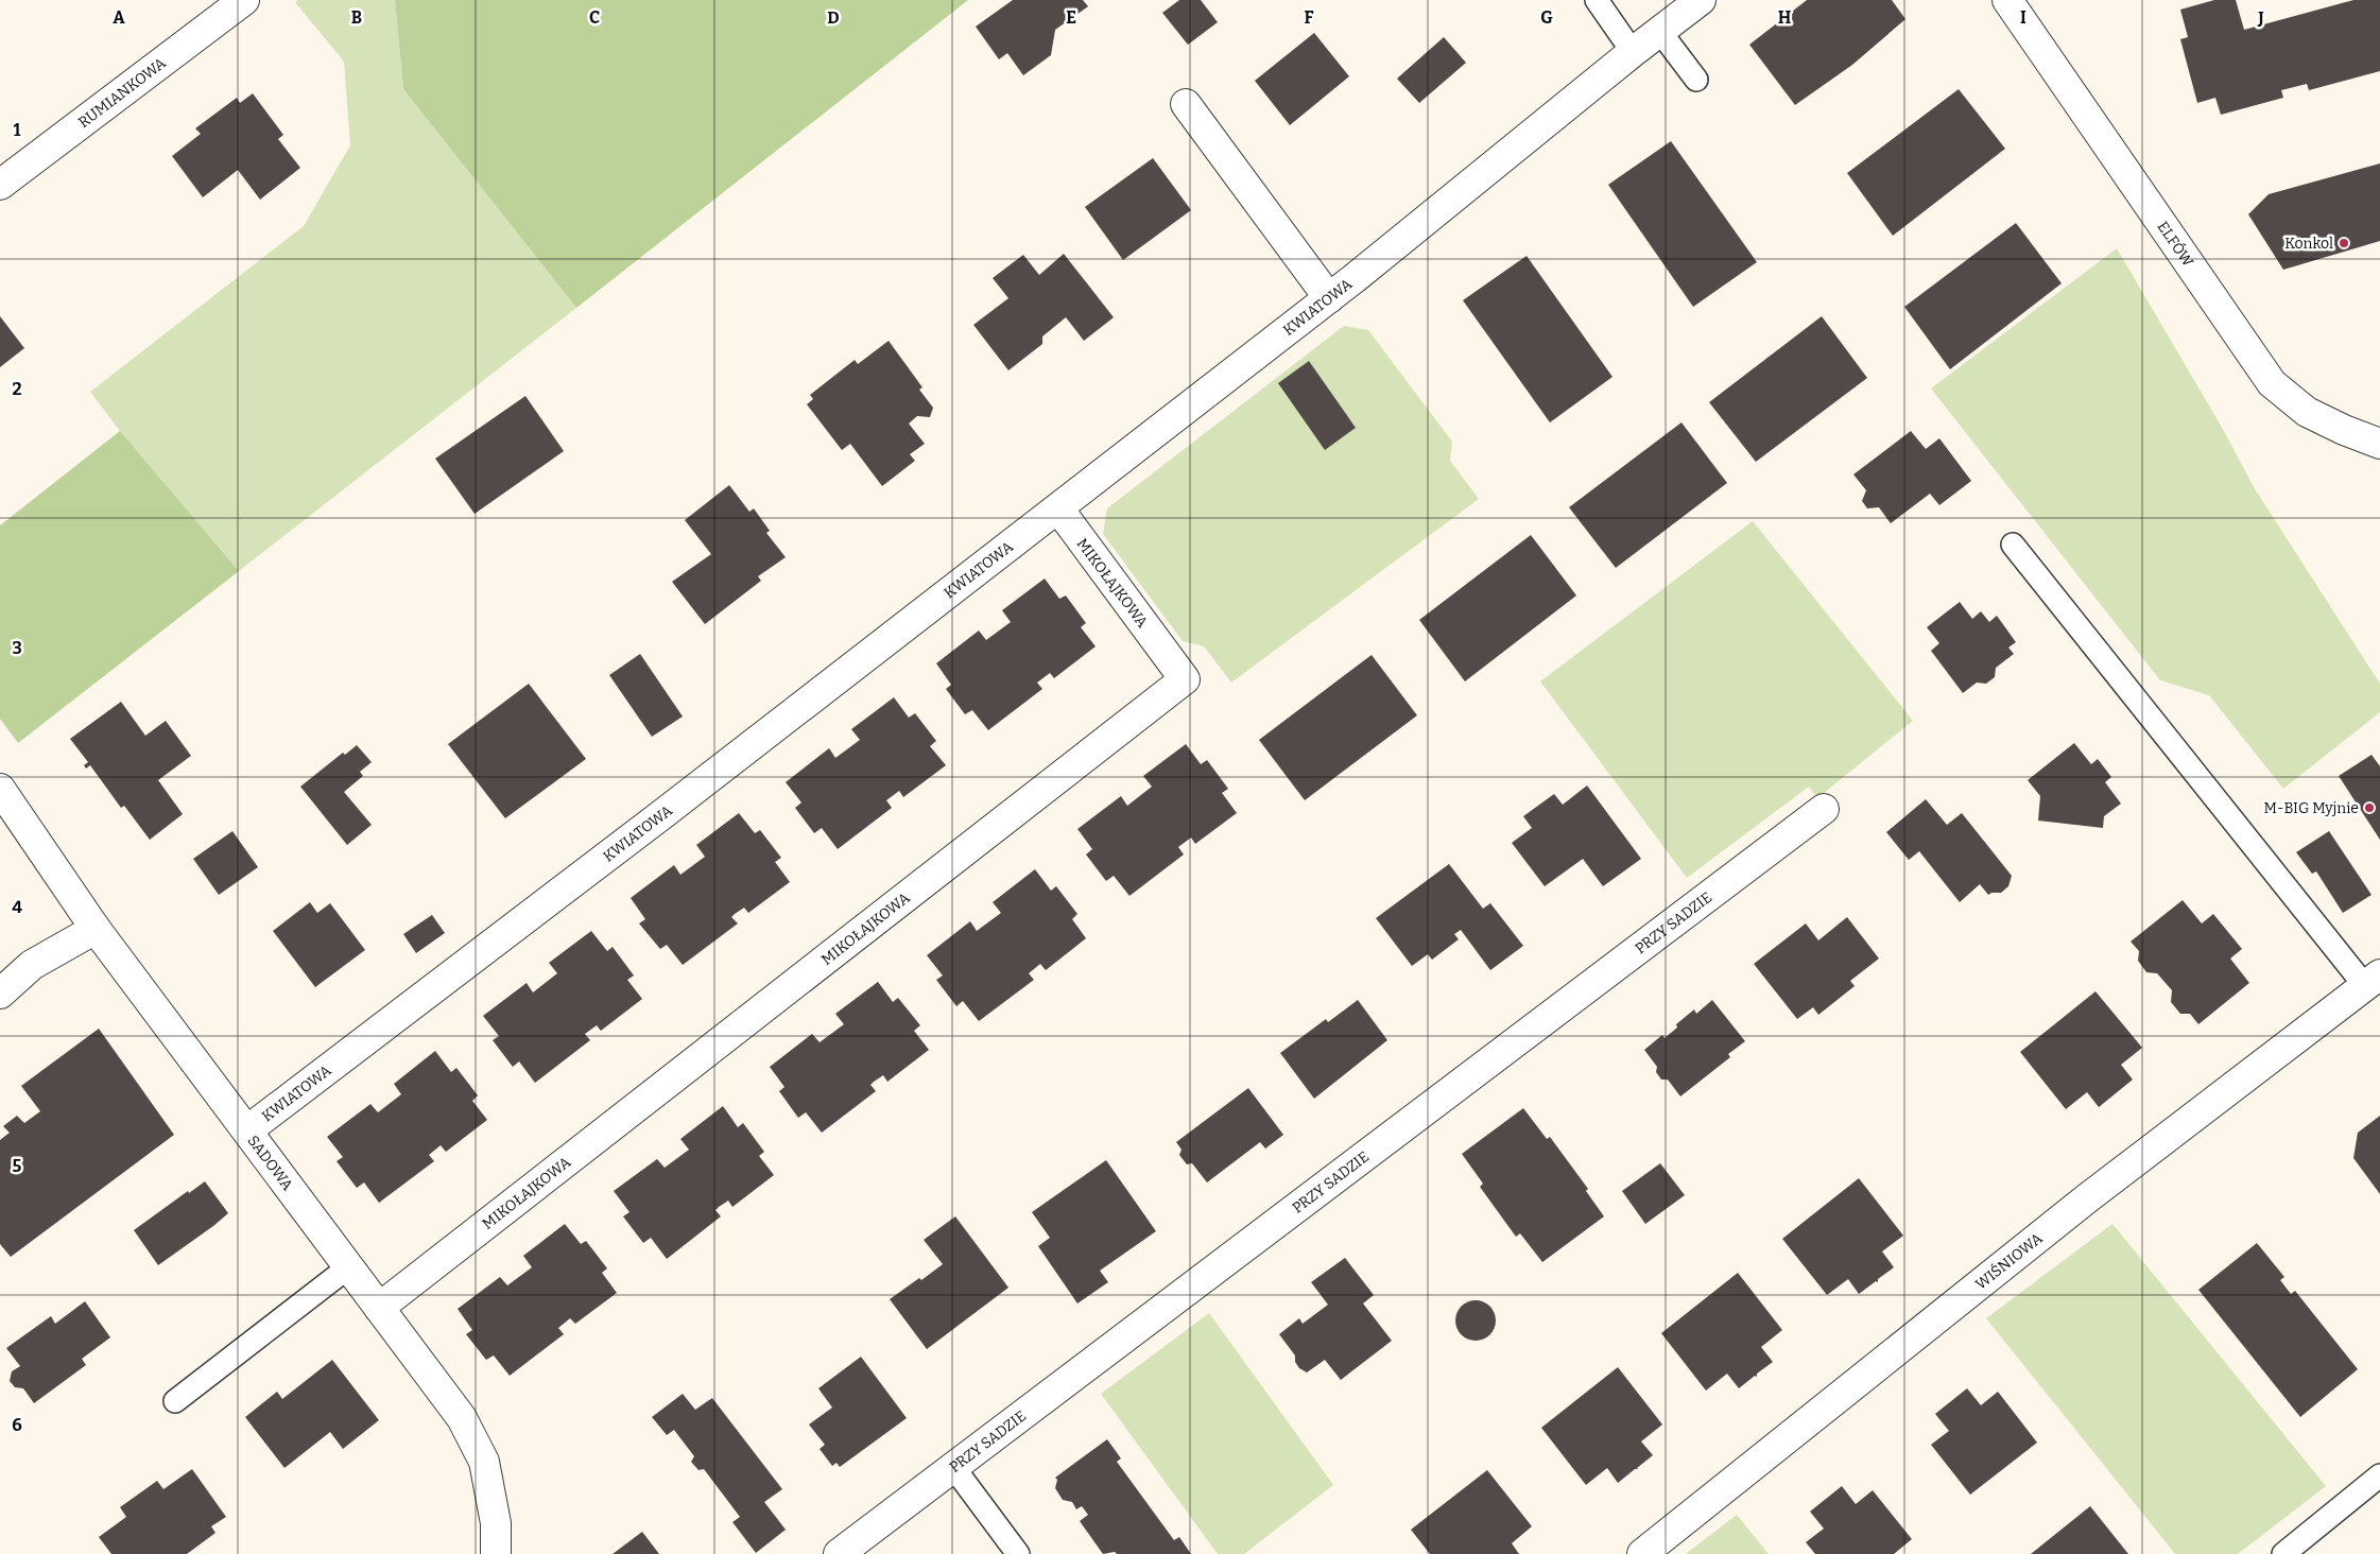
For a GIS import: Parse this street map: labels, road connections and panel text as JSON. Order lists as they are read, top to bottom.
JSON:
{
  "streets": {
    "street": [
      "RUMIANKOWA",
      "ELFÓW",
      "KWIATOWA",
      "MIKOŁAJKOWA",
      "PRZY SADZIE",
      "SADOWA",
      "WIŚNIOWA"
    ]
  },
  "crossings": [
    ["KWIATOWA", "MIKOŁAJKOWA"],
    ["KWIATOWA", "SADOWA"],
    ["MIKOŁAJKOWA", "SADOWA"]
  ],
  "places": ["Konkol", "M-BIG Myjnie"],
  "grid": {
    "columns": [
      "A",
      "B",
      "C",
      "D",
      "E",
      "F",
      "G",
      "H",
      "I",
      "J"
    ],
    "rows": [
      "1",
      "2",
      "3",
      "4",
      "5",
      "6"
    ]
  }
}
